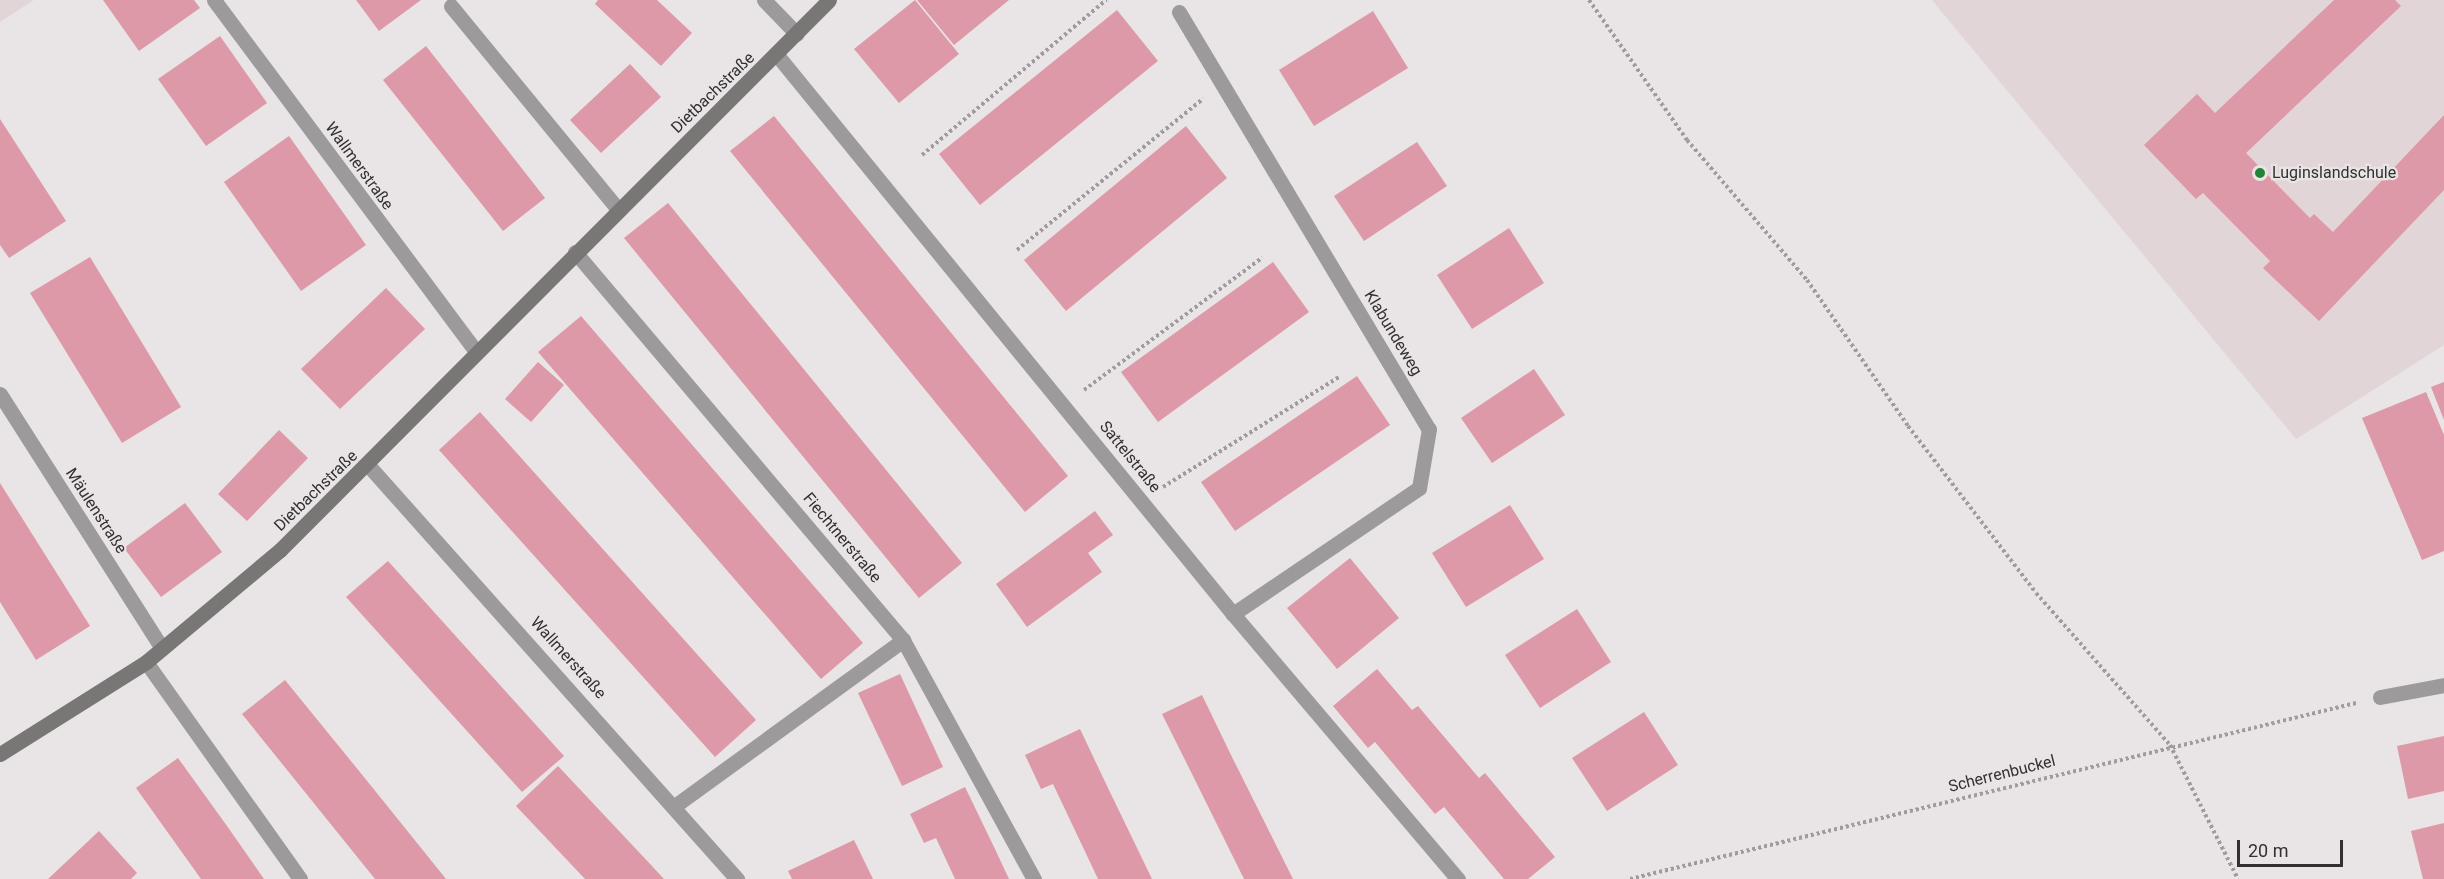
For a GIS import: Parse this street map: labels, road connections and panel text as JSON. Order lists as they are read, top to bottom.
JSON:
{
  "streets": {
    "main road": ["Dietbachstraße"],
    "street": [
      "Wallmerstraße",
      "Klabundeweg",
      "Sattelstraße",
      "Mäulenstraße",
      "Fiechtnerstraße"
    ],
    "path": ["Scherrenbuckel"]
  },
  "crossings": [
    ["Dietbachstraße", "Wallmerstraße"],
    ["Dietbachstraße", "Sattelstraße"],
    ["Dietbachstraße", "Mäulenstraße"],
    ["Dietbachstraße", "Fiechtnerstraße"],
    ["Klabundeweg", "Sattelstraße"]
  ],
  "places": ["Luginslandschule"],
  "scale_bar": "20 m"
}
